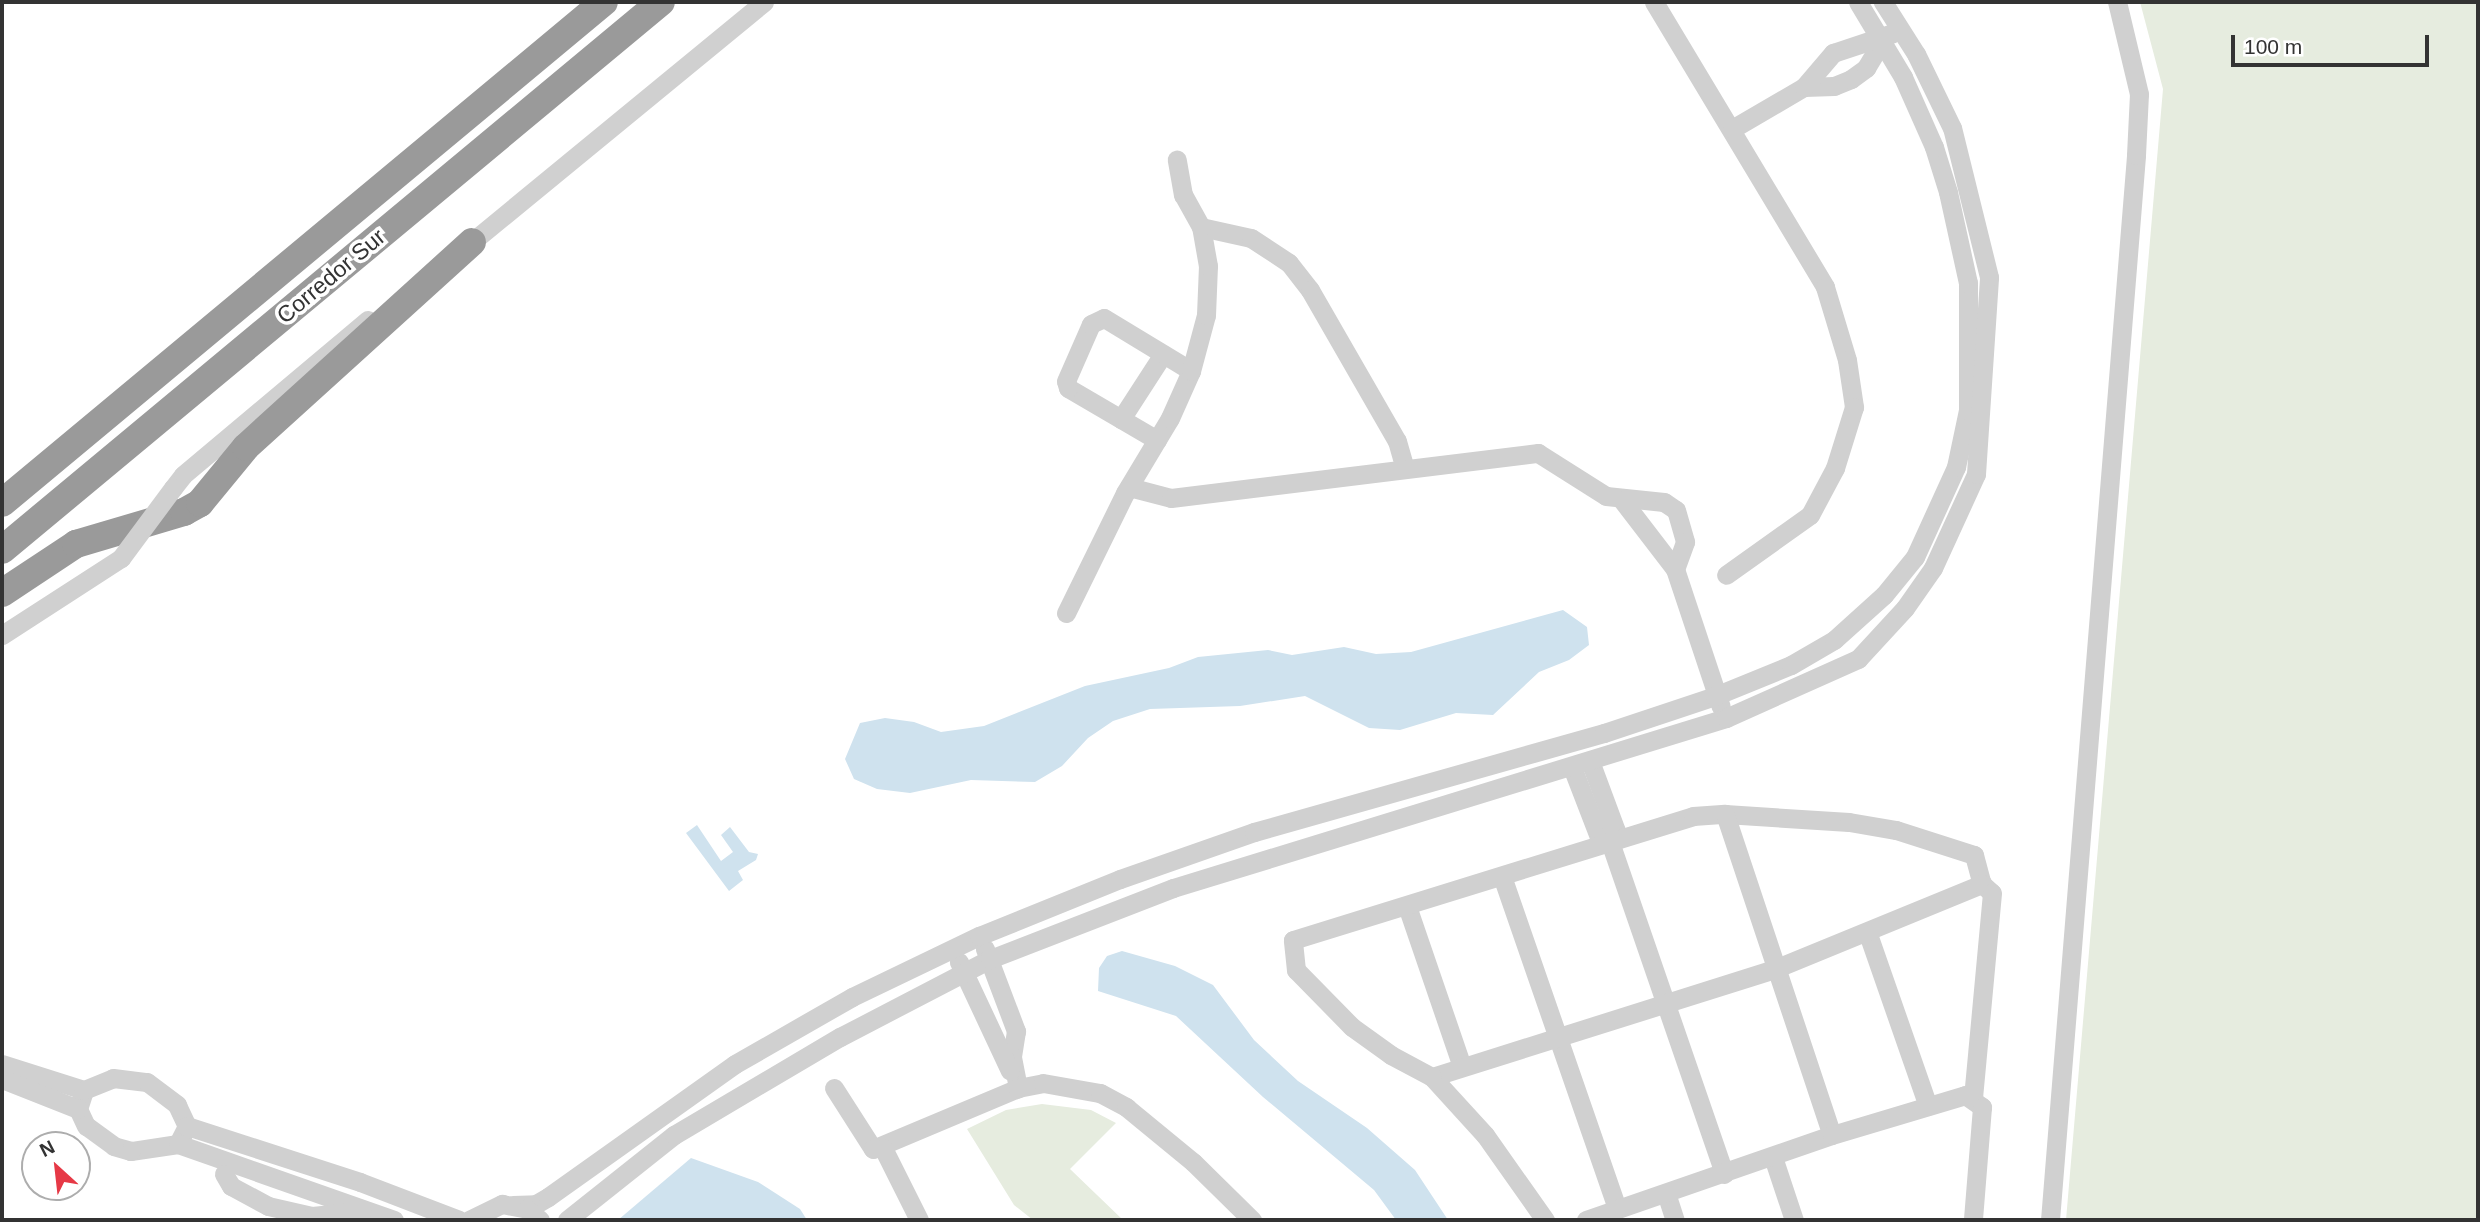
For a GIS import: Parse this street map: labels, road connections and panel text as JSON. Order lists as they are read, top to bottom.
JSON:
{
  "streets": {
    "highway": ["Corredor Sur"]
  },
  "scale_bar": "100 m",
  "north": "top left"
}
